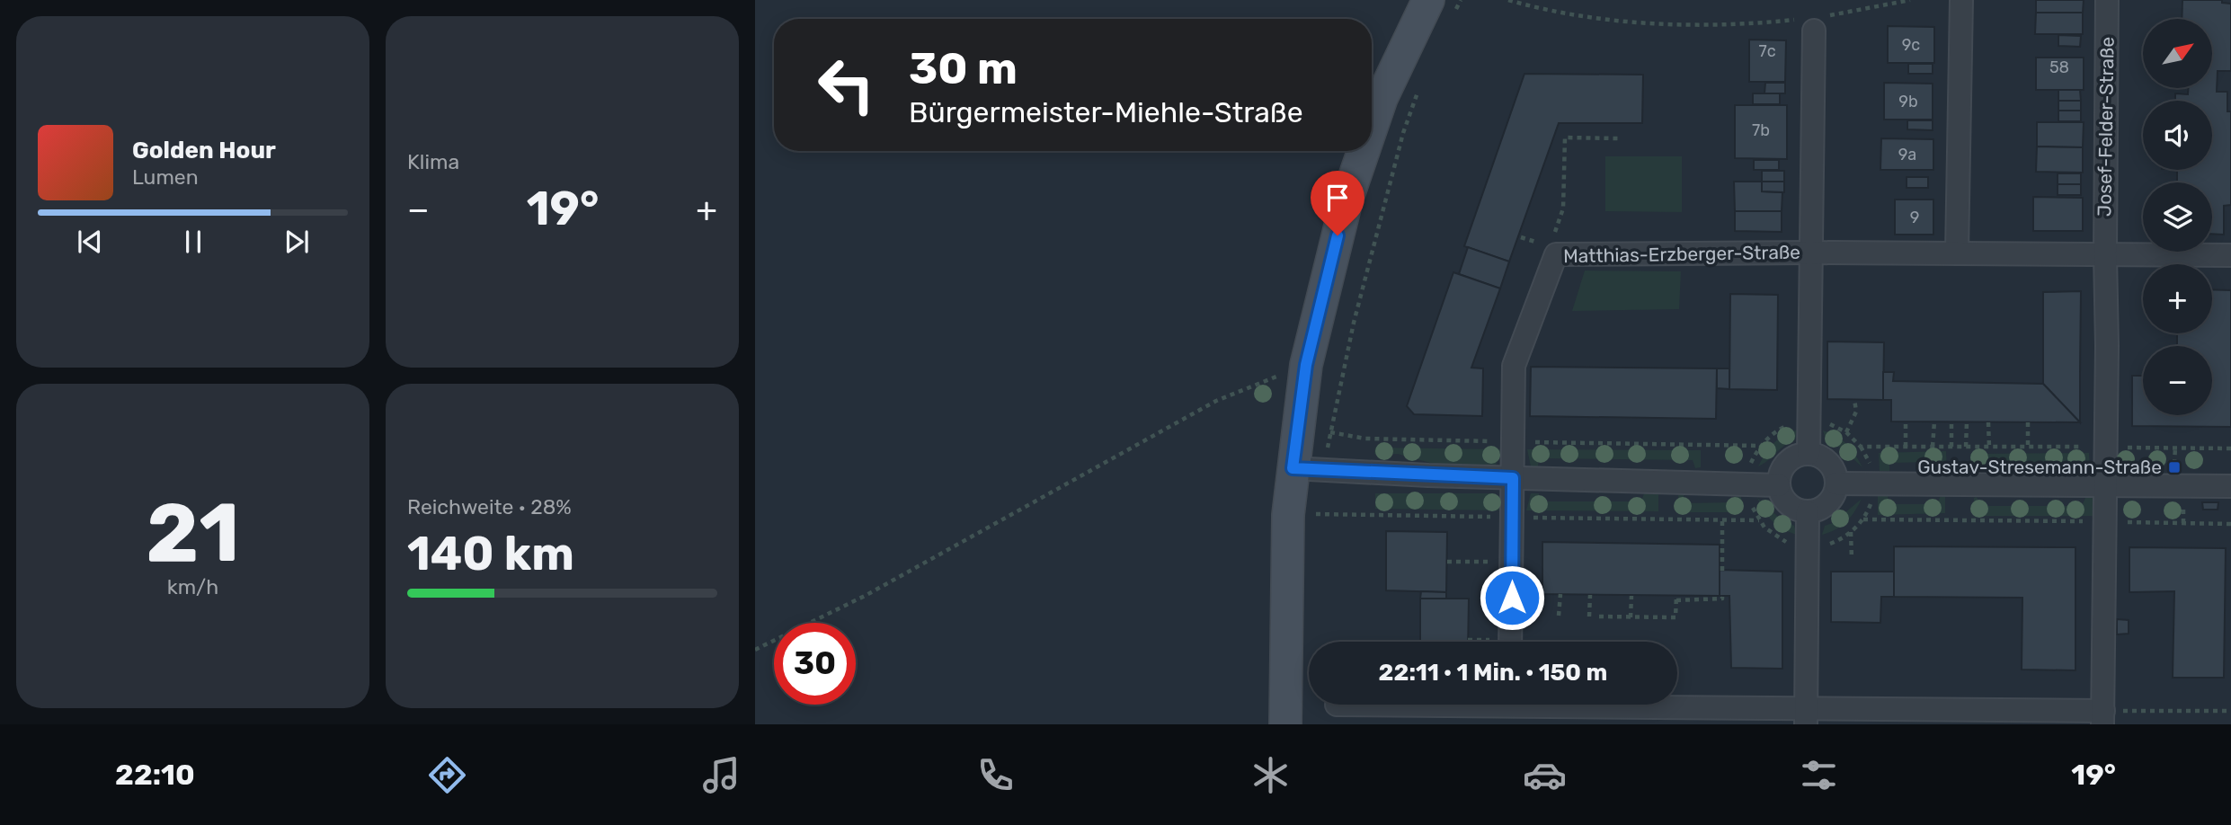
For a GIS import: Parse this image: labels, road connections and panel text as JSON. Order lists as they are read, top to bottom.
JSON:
{
  "streets": {
    "street": ["Josef-Felder-Straße", "Matthias-Erzberger-Straße"]
  },
  "crossings": [
    ["Josef-Felder-Straße", "Matthias-Erzberger-Straße"]
  ],
  "places": {
    "transit": ["Gustav-Stresemann-Straße"]
  },
  "house_numbers": [
    "9c",
    "7c",
    "58",
    "9b",
    "7b",
    "9a",
    "9"
  ],
  "north": "top right",
  "page": {
    "tile": [
      "Klima",
      ["21", "km/h"],
      ["Reichweite · 28%", "140 km"]
    ],
    "map_buttons": ["+", "−"],
    "turn": ["30 m", "Bürgermeister-Miehle-Straße"],
    "song": ["Golden Hour", "Lumen"],
    "heat": ["−", "19°", "+"],
    "limit": "30",
    "trip": "22:11 · 1 Min. · 150 m",
    "tabs": ["22:10", "19°"]
  }
}
